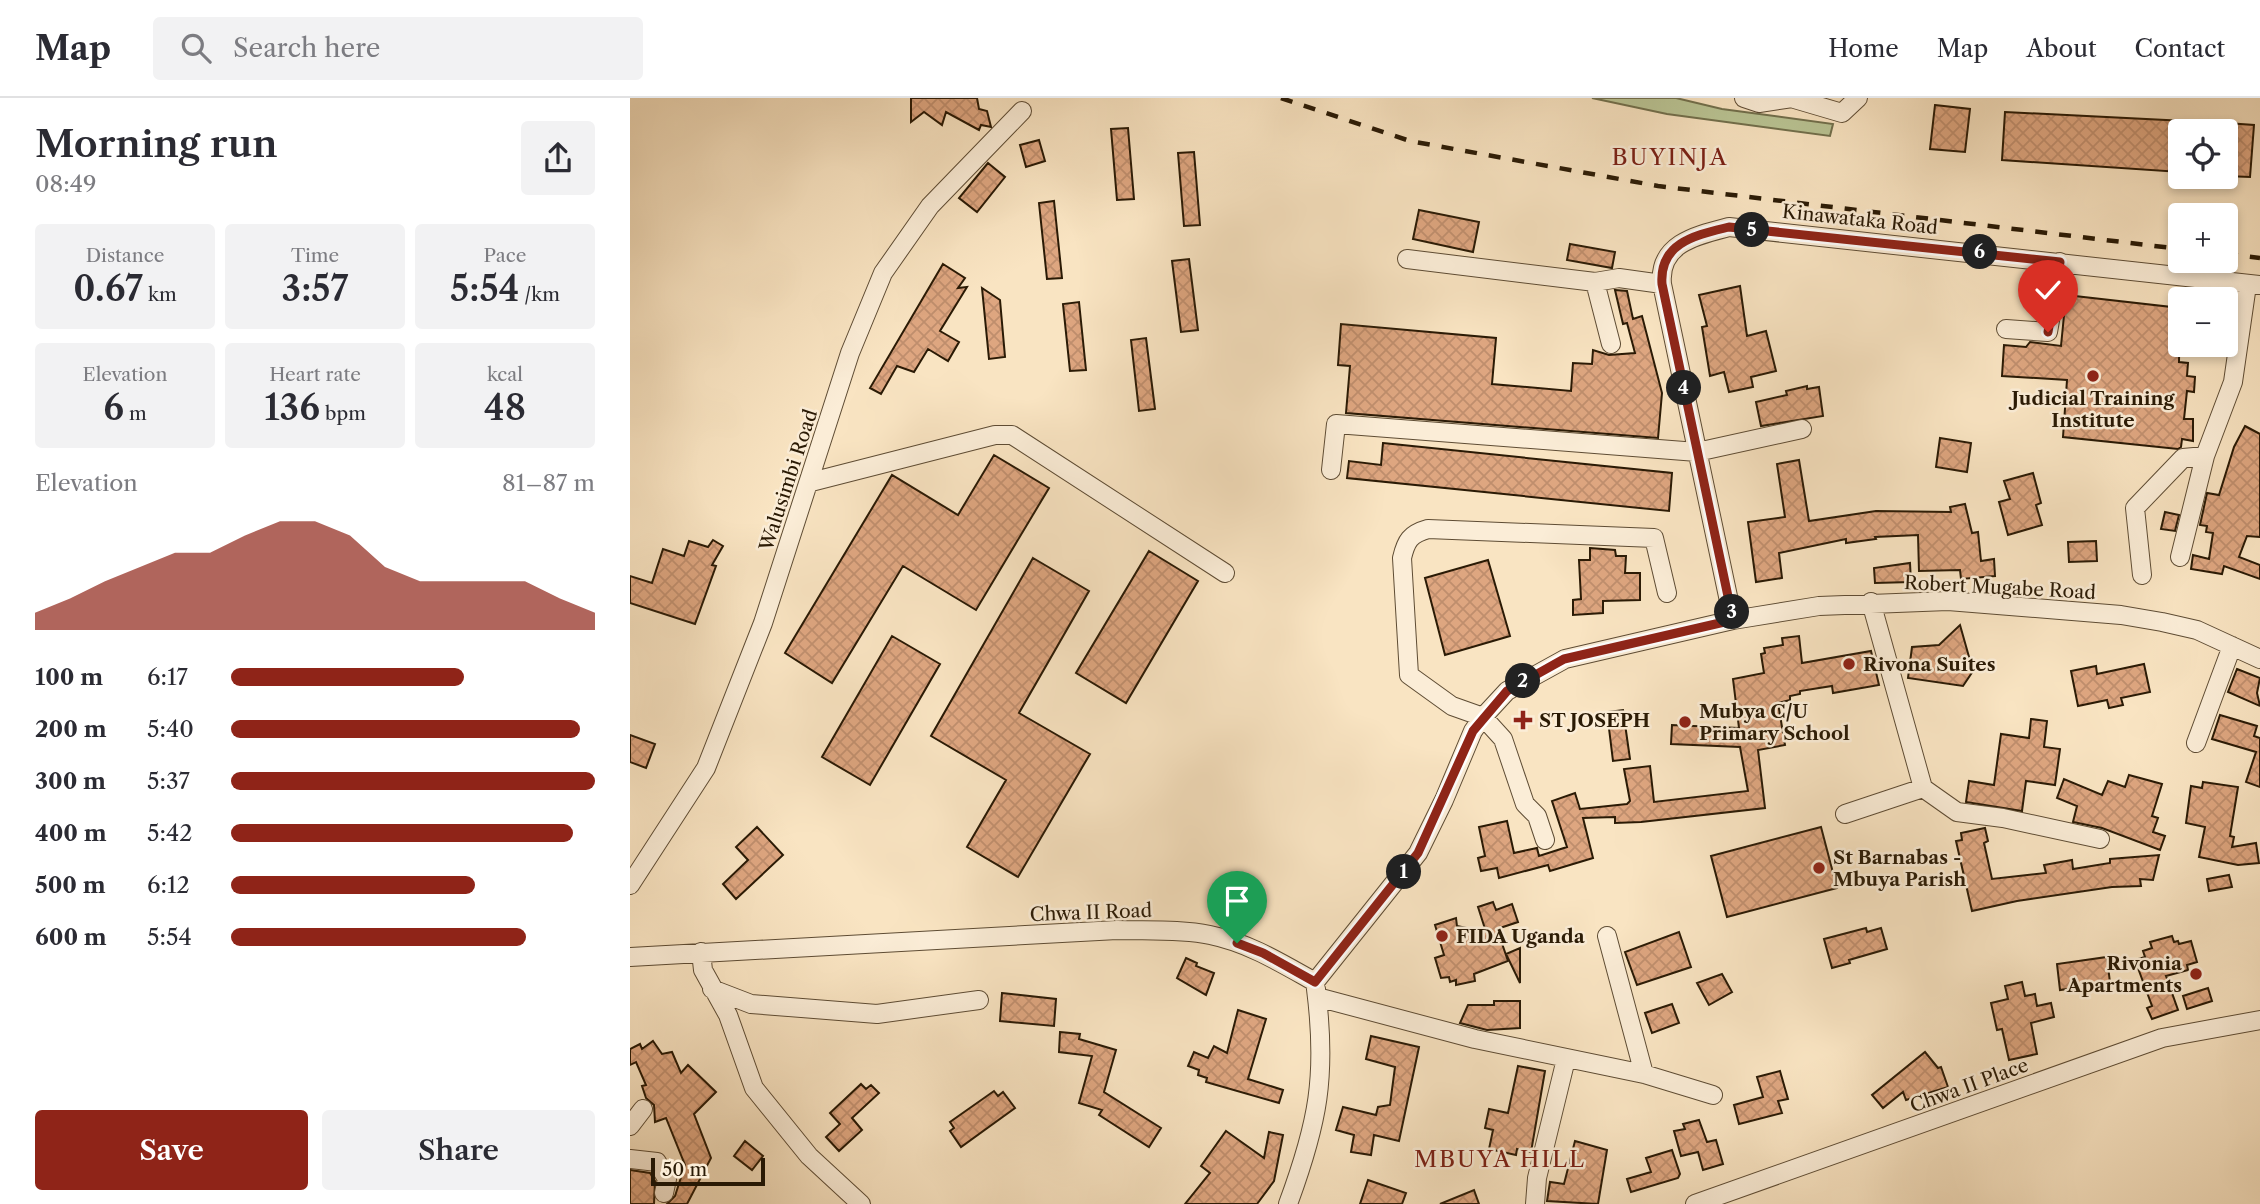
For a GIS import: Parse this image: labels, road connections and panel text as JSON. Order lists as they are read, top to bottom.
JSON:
{
  "streets": {
    "street": [
      "Kinawataka Road",
      "Walusimbi Road",
      "Robert Mugabe Road",
      "Chwa II Road",
      "Chwa II Place"
    ]
  },
  "crossings": [
    ["Kinawataka Road", "Robert Mugabe Road"],
    ["Robert Mugabe Road", "Chwa II Road"]
  ],
  "districts": ["BUYINJA", "MBUYA HILL"],
  "places": {
    "other": [
      "Judicial Training Institute",
      "Rivona Suites",
      "Mubya C/U Primary School",
      "St Barnabas - Mbuya Parish",
      "FIDA Uganda",
      "Rivonia Apartments"
    ],
    "health": ["ST JOSEPH"]
  },
  "scale_bar": "50 m",
  "page": {
    "header": "Map",
    "search": "Search here",
    "nav": [
      "Home",
      "Map",
      "About",
      "Contact"
    ],
    "heading": ["Morning run", "08:49"],
    "map_buttons": ["+", "−"],
    "pins": [
      "5",
      "6",
      "4",
      "3",
      "2",
      "1"
    ],
    "stats": [
      ["Distance", "0.67 km"],
      ["Time", "3:57"],
      ["Pace", "5:54 /km"],
      ["Elevation", "6 m"],
      ["Heart rate", "136 bpm"],
      ["kcal", "48"]
    ],
    "chart": ["Elevation", "81–87 m"],
    "list": [
      {
        "name": "100 m",
        "note": "6:17"
      },
      {
        "name": "200 m",
        "note": "5:40"
      },
      {
        "name": "300 m",
        "note": "5:37"
      },
      {
        "name": "400 m",
        "note": "5:42"
      },
      {
        "name": "500 m",
        "note": "6:12"
      },
      {
        "name": "600 m",
        "note": "5:54"
      }
    ],
    "buttons": ["Save", "Share"],
    "scale": "50 m"
  }
}
